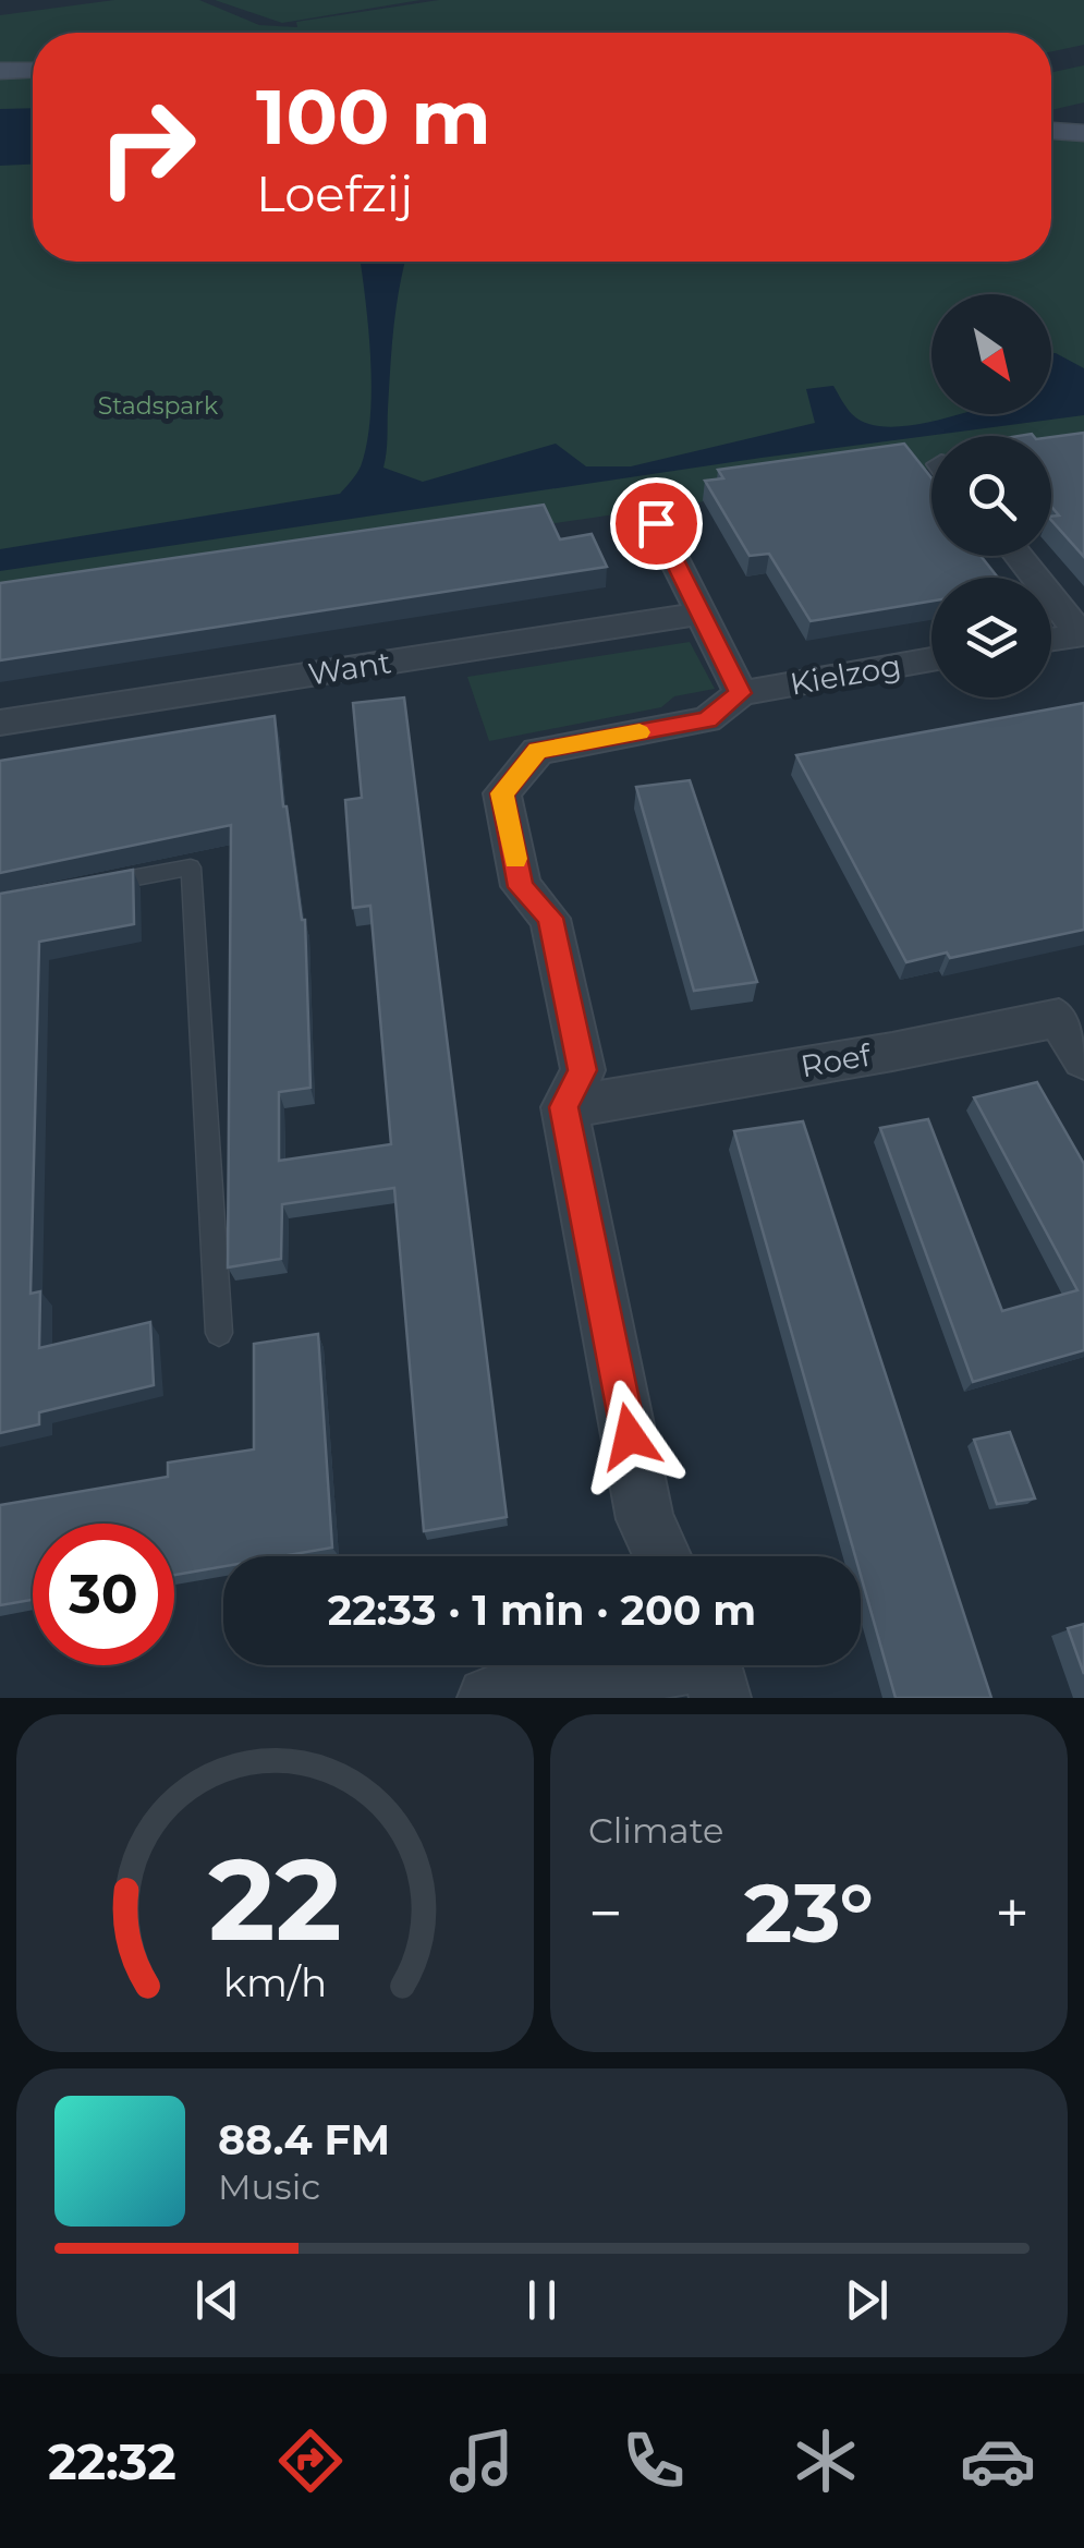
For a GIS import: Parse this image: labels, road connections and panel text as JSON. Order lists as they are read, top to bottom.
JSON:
{
  "streets": {
    "street": ["Want", "Kielzog", "Roef"]
  },
  "parks": ["Stadspark"],
  "north": "bottom right",
  "page": {
    "turn": ["100 m", "Loefzij"],
    "limit": "30",
    "trip": "22:33 · 1 min · 200 m",
    "tile": "Climate",
    "heat": ["−", "23°", "+"],
    "song": ["88.4 FM", "Music"],
    "tabs": "22:32",
    "gauge": ["22", "km/h"]
  }
}
